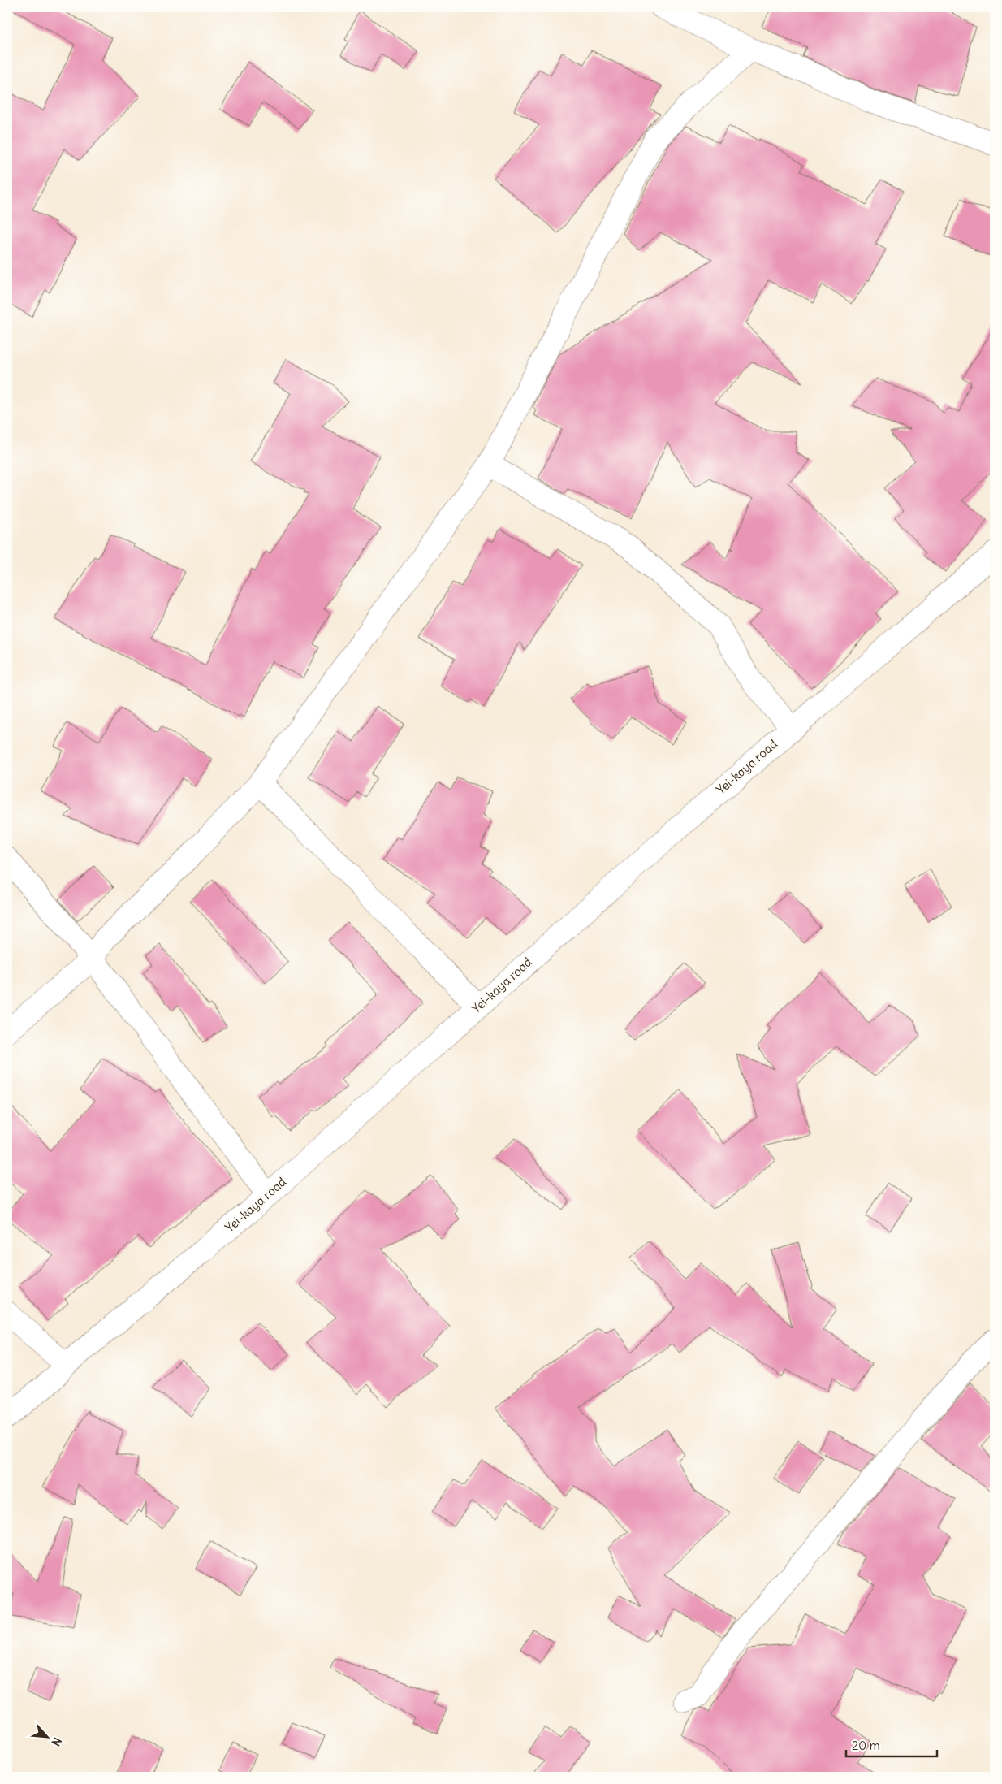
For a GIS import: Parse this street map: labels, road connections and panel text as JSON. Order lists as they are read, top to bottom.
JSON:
{
  "streets": {
    "street": ["Yei-kaya road"]
  },
  "scale_bar": "20 m",
  "north": "bottom right"
}
